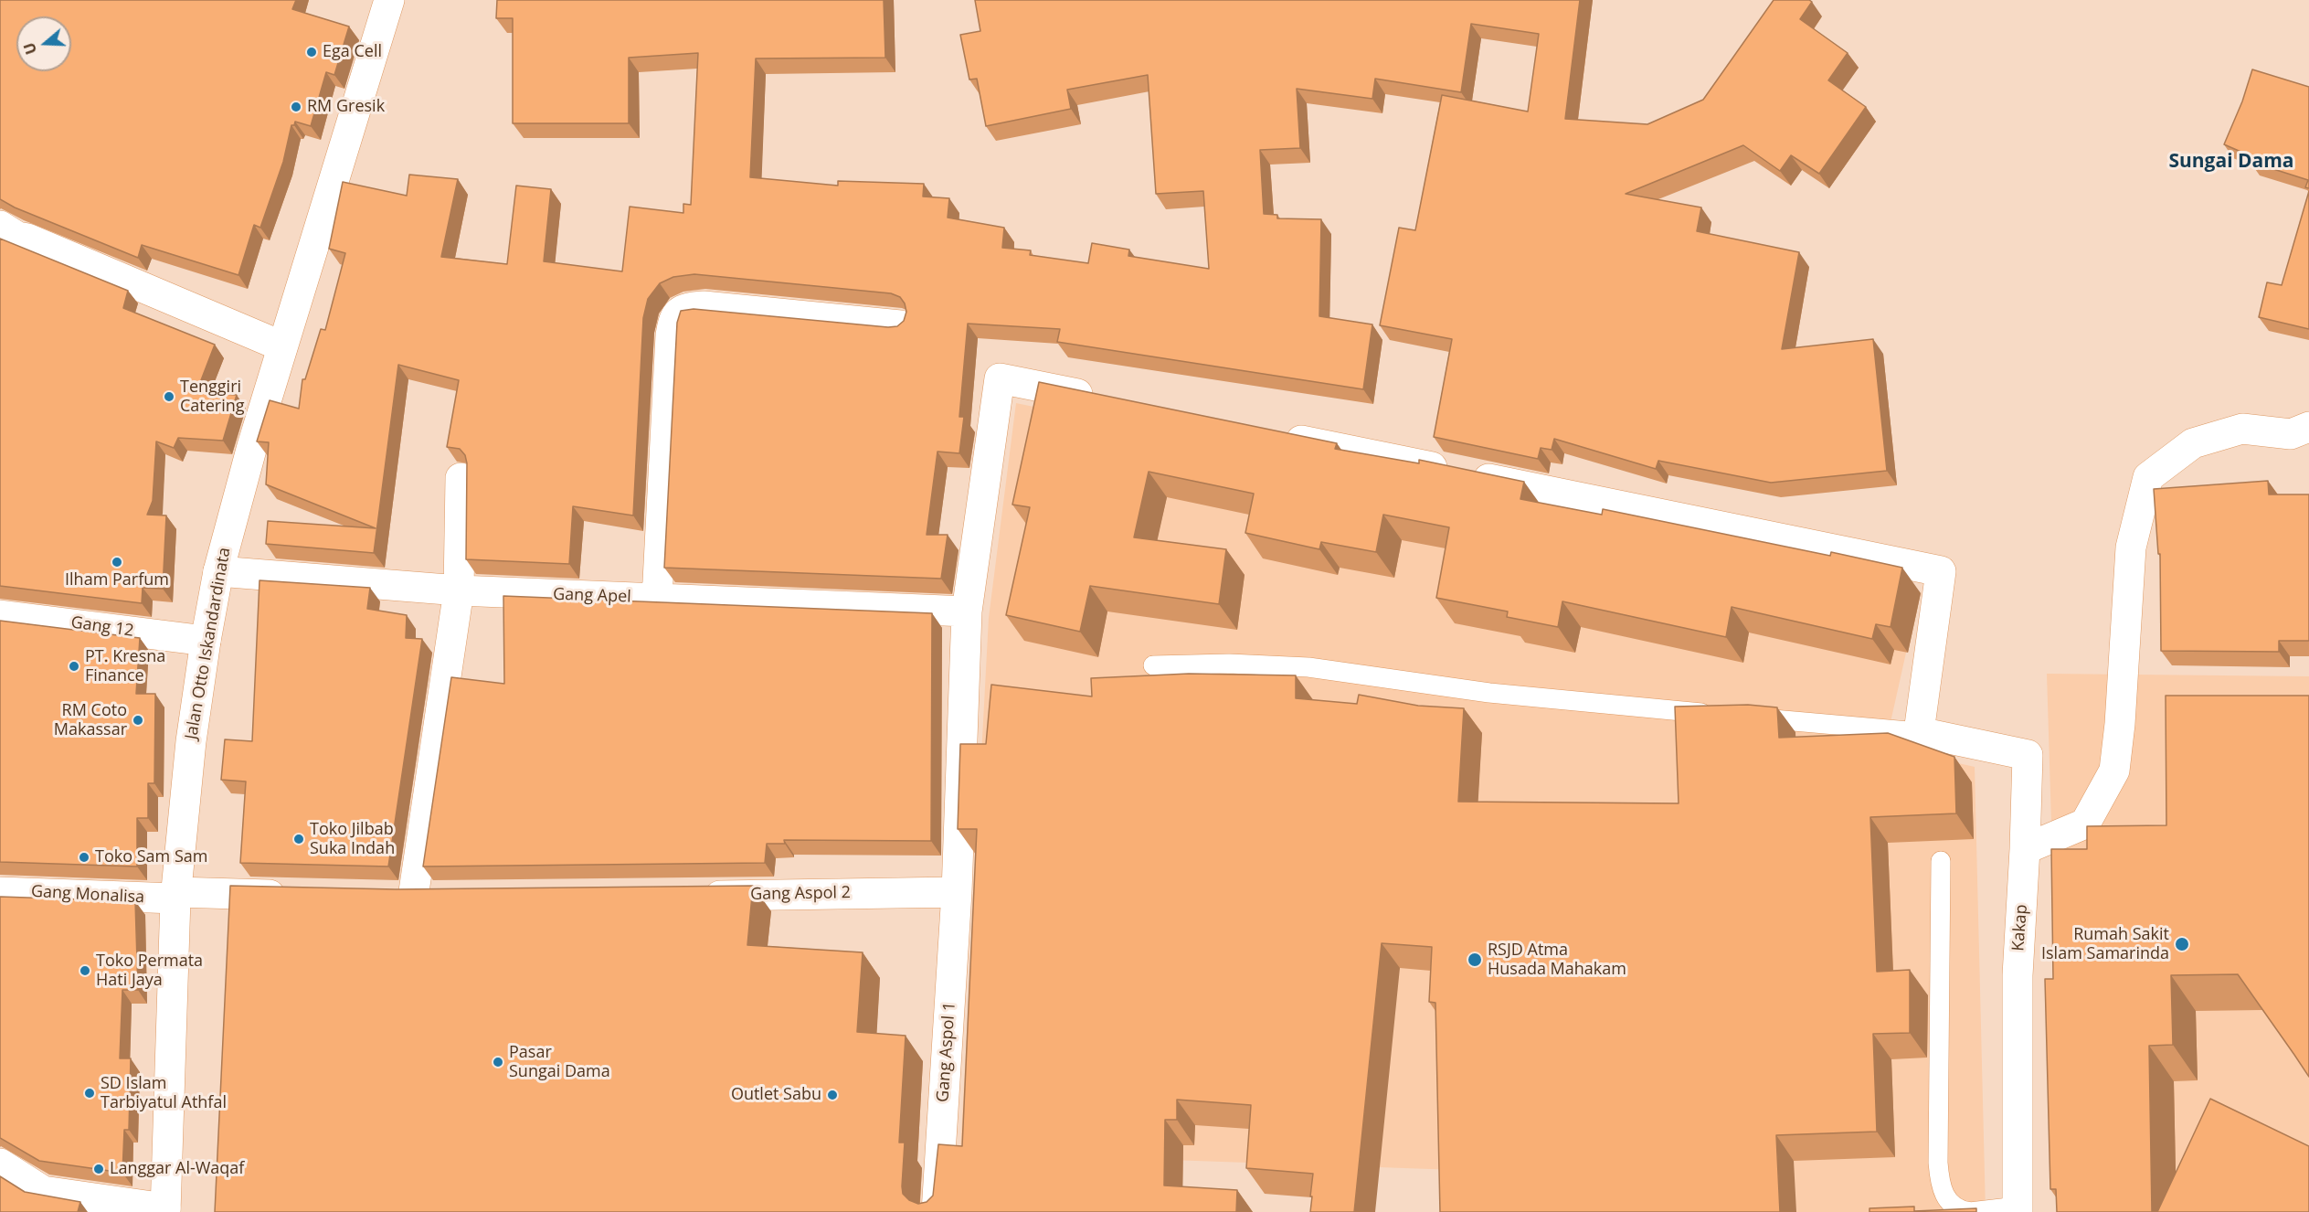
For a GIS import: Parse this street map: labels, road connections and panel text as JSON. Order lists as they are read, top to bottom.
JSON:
{
  "streets": {
    "street": [
      "Gang Apel",
      "Gang 12",
      "Jalan Otto Iskandardinata",
      "Gang Aspol 2",
      "Gang Monalisa",
      "Kakap",
      "Gang Aspol 1"
    ]
  },
  "crossings": [
    ["Gang Apel", "Jalan Otto Iskandardinata"],
    ["Gang Apel", "Gang Aspol 1"],
    ["Gang 12", "Jalan Otto Iskandardinata"],
    ["Jalan Otto Iskandardinata", "Gang Monalisa"],
    ["Gang Aspol 2", "Gang Aspol 1"]
  ],
  "districts": ["Sungai Dama"],
  "places": [
    "Ega Cell",
    "RM Gresik",
    "Tenggiri Catering",
    "Ilham Parfum",
    "PT. Kresna Finance",
    "RM Coto Makassar",
    "Toko Jilbab Suka Indah",
    "Toko Sam Sam",
    "Rumah Sakit Islam Samarinda",
    "RSJD Atma Husada Mahakam",
    "Toko Permata Hati Jaya",
    "Pasar Sungai Dama",
    "SD Islam Tarbiyatul Athfal",
    "Outlet Sabu",
    "Langgar Al-Waqaf"
  ],
  "north": "left"
}
